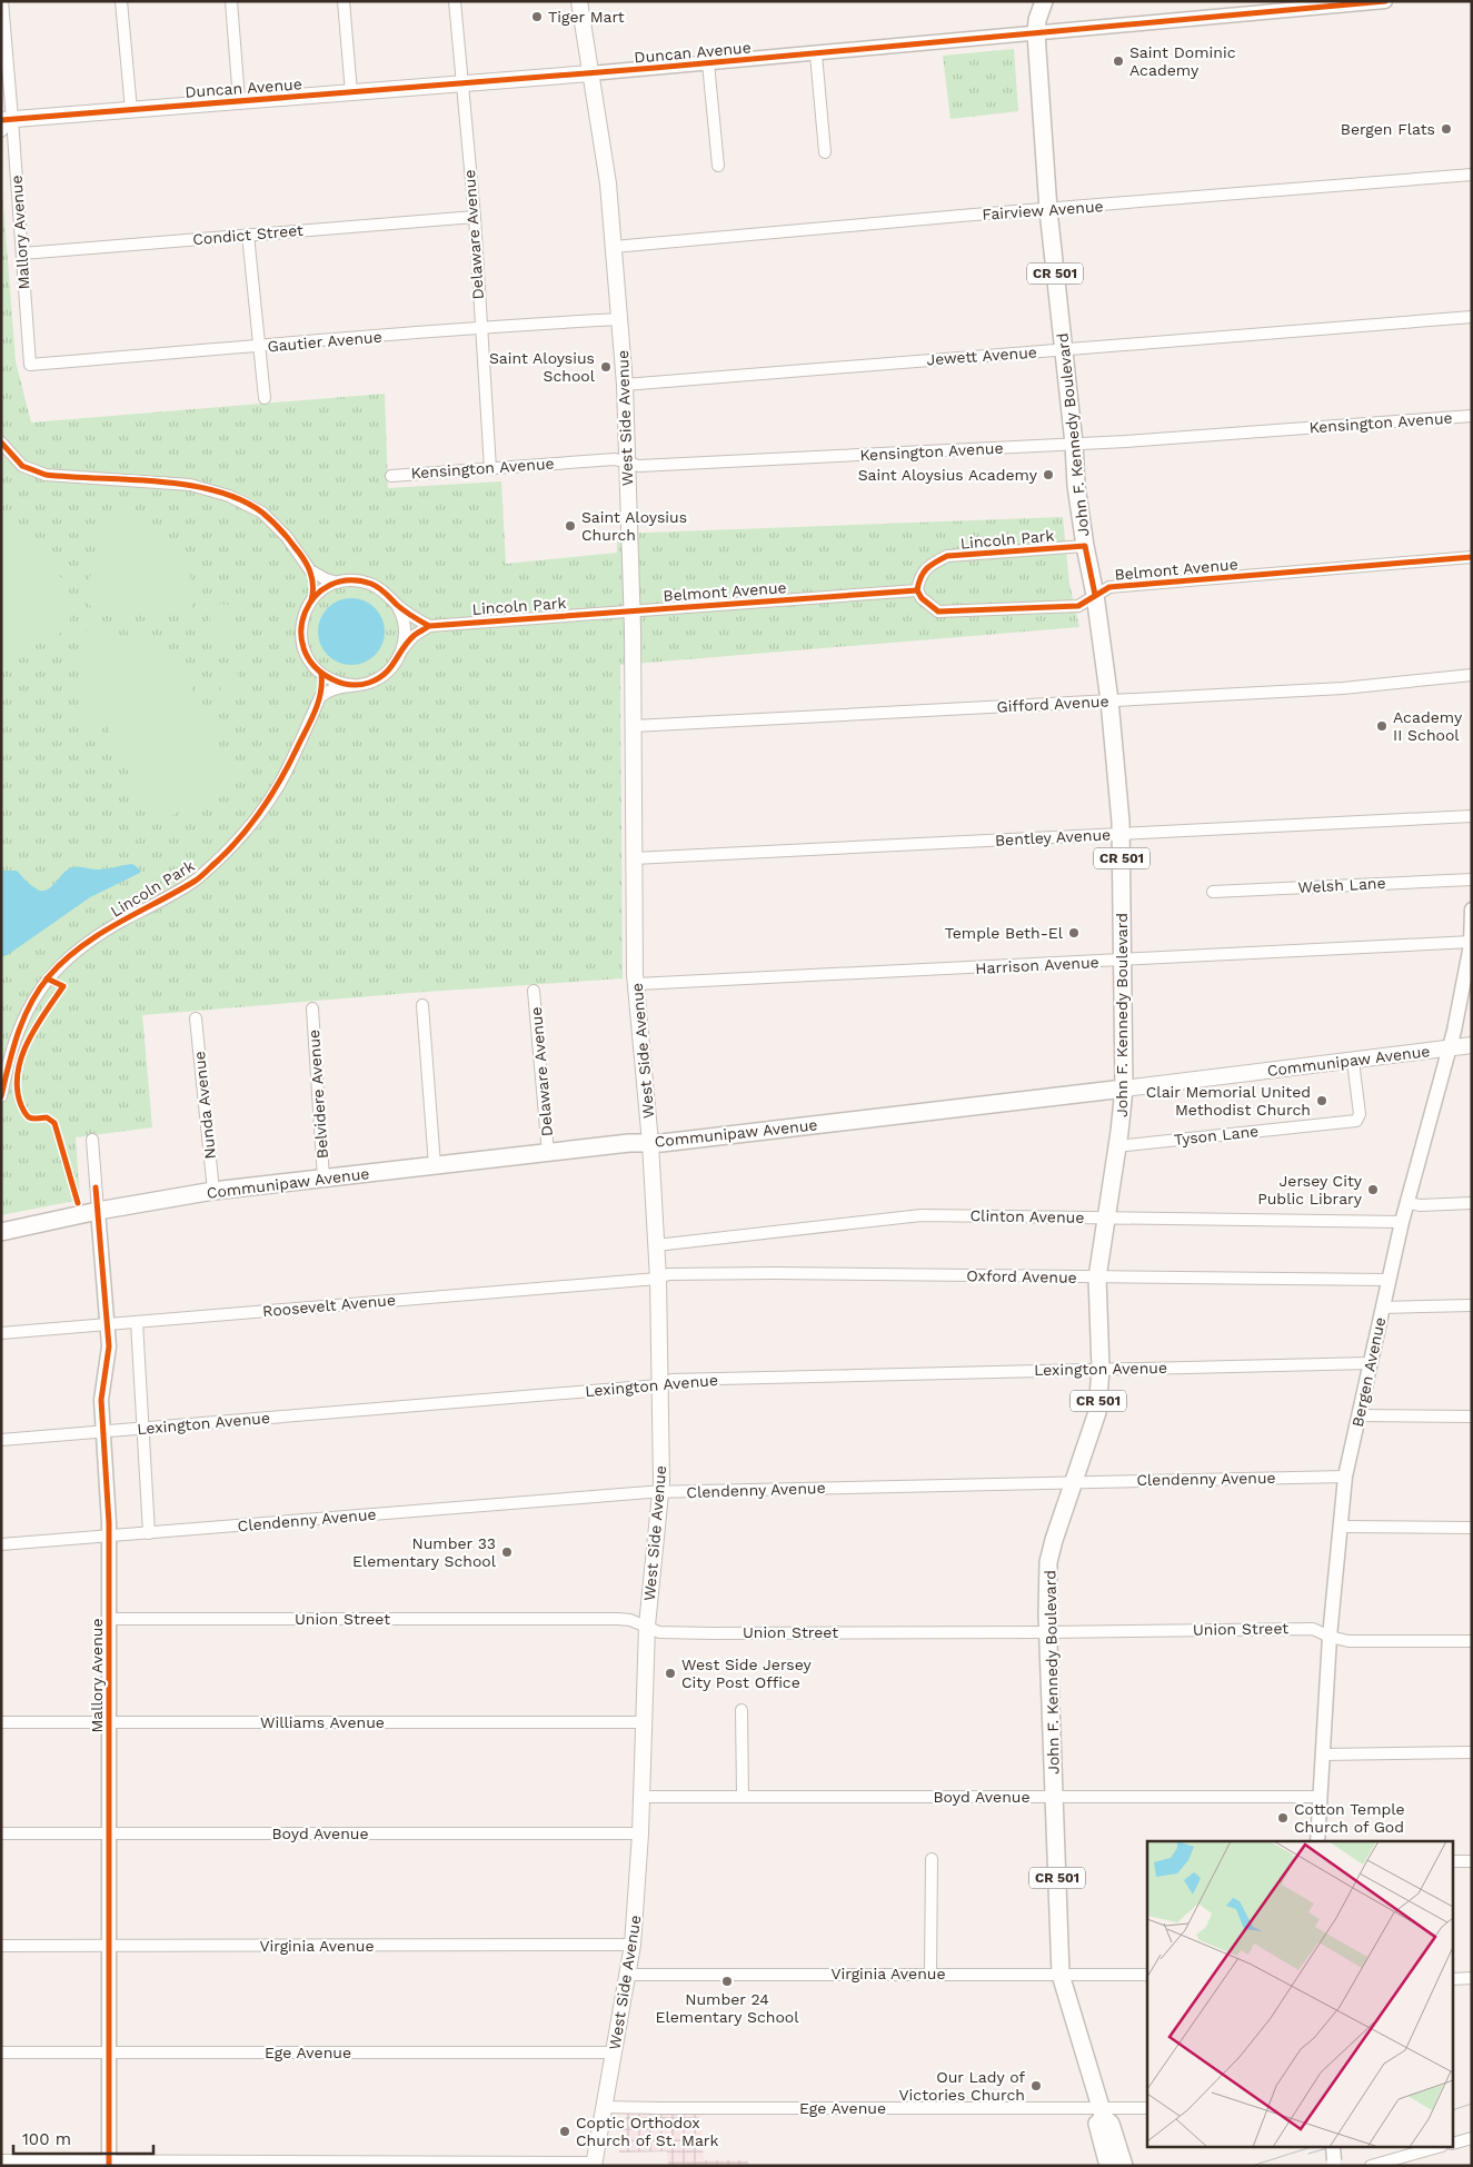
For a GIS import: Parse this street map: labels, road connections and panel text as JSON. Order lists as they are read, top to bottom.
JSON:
{
  "streets": {
    "main road": [
      "Duncan Avenue",
      "CR 501",
      "West Side Avenue",
      "John F. Kennedy Boulevard",
      "Communipaw Avenue"
    ],
    "street": [
      "Fairview Avenue",
      "Mallory Avenue",
      "Condict Street",
      "Delaware Avenue",
      "Gautier Avenue",
      "Jewett Avenue",
      "Kensington Avenue",
      "Lincoln Park",
      "Belmont Avenue",
      "Gifford Avenue",
      "Bentley Avenue",
      "Welsh Lane",
      "Harrison Avenue",
      "Belvidere Avenue",
      "Nunda Avenue",
      "Tyson Lane",
      "Clinton Avenue",
      "Oxford Avenue",
      "Roosevelt Avenue",
      "Lexington Avenue",
      "Bergen Avenue",
      "Clendenny Avenue",
      "Union Street",
      "Williams Avenue",
      "Boyd Avenue",
      "Virginia Avenue",
      "Ege Avenue"
    ]
  },
  "crossings": [
    ["Duncan Avenue", "Mallory Avenue"],
    ["Duncan Avenue", "Delaware Avenue"],
    ["Duncan Avenue", "West Side Avenue"],
    ["Duncan Avenue", "John F. Kennedy Boulevard"],
    ["Fairview Avenue", "West Side Avenue"],
    ["Fairview Avenue", "John F. Kennedy Boulevard"],
    ["Mallory Avenue", "Condict Street"],
    ["Mallory Avenue", "Gautier Avenue"],
    ["Mallory Avenue", "Communipaw Avenue"],
    ["Mallory Avenue", "Roosevelt Avenue"],
    ["Mallory Avenue", "Lexington Avenue"],
    ["Mallory Avenue", "Clendenny Avenue"],
    ["Mallory Avenue", "Union Street"],
    ["Mallory Avenue", "Williams Avenue"],
    ["Mallory Avenue", "Boyd Avenue"],
    ["Mallory Avenue", "Virginia Avenue"],
    ["Mallory Avenue", "Ege Avenue"],
    ["Condict Street", "Delaware Avenue"],
    ["Delaware Avenue", "Gautier Avenue"],
    ["Delaware Avenue", "Kensington Avenue"],
    ["Delaware Avenue", "Communipaw Avenue"],
    ["Gautier Avenue", "West Side Avenue"],
    ["Jewett Avenue", "West Side Avenue"],
    ["Jewett Avenue", "John F. Kennedy Boulevard"],
    ["West Side Avenue", "Kensington Avenue"],
    ["West Side Avenue", "Lincoln Park"],
    ["West Side Avenue", "Belmont Avenue"],
    ["West Side Avenue", "Gifford Avenue"],
    ["West Side Avenue", "Bentley Avenue"],
    ["West Side Avenue", "Harrison Avenue"],
    ["West Side Avenue", "Communipaw Avenue"],
    ["West Side Avenue", "Clinton Avenue"],
    ["West Side Avenue", "Oxford Avenue"],
    ["West Side Avenue", "Roosevelt Avenue"],
    ["West Side Avenue", "Lexington Avenue"],
    ["West Side Avenue", "Clendenny Avenue"],
    ["West Side Avenue", "Union Street"],
    ["West Side Avenue", "Williams Avenue"],
    ["West Side Avenue", "Boyd Avenue"],
    ["West Side Avenue", "Virginia Avenue"],
    ["West Side Avenue", "Ege Avenue"],
    ["Kensington Avenue", "John F. Kennedy Boulevard"],
    ["John F. Kennedy Boulevard", "Lincoln Park"],
    ["John F. Kennedy Boulevard", "Belmont Avenue"],
    ["John F. Kennedy Boulevard", "Gifford Avenue"],
    ["John F. Kennedy Boulevard", "Bentley Avenue"],
    ["John F. Kennedy Boulevard", "Harrison Avenue"],
    ["John F. Kennedy Boulevard", "Communipaw Avenue"],
    ["John F. Kennedy Boulevard", "Tyson Lane"],
    ["John F. Kennedy Boulevard", "Clinton Avenue"],
    ["John F. Kennedy Boulevard", "Oxford Avenue"],
    ["John F. Kennedy Boulevard", "Lexington Avenue"],
    ["John F. Kennedy Boulevard", "Clendenny Avenue"],
    ["John F. Kennedy Boulevard", "Union Street"],
    ["John F. Kennedy Boulevard", "Boyd Avenue"],
    ["John F. Kennedy Boulevard", "Virginia Avenue"],
    ["John F. Kennedy Boulevard", "Ege Avenue"],
    ["Lincoln Park", "Belmont Avenue"],
    ["Harrison Avenue", "Bergen Avenue"],
    ["Communipaw Avenue", "Belvidere Avenue"],
    ["Communipaw Avenue", "Nunda Avenue"],
    ["Communipaw Avenue", "Tyson Lane"],
    ["Communipaw Avenue", "Bergen Avenue"],
    ["Clinton Avenue", "Bergen Avenue"],
    ["Oxford Avenue", "Roosevelt Avenue"],
    ["Oxford Avenue", "Bergen Avenue"],
    ["Lexington Avenue", "Bergen Avenue"],
    ["Bergen Avenue", "Clendenny Avenue"],
    ["Bergen Avenue", "Union Street"],
    ["Bergen Avenue", "Boyd Avenue"]
  ],
  "places": [
    "Tiger Mart",
    "Saint Dominic Academy",
    "Bergen Flats",
    "Saint Aloysius School",
    "Saint Aloysius Academy",
    "Saint Aloysius Church",
    "Academy II School",
    "Temple Beth-El",
    "Clair Memorial United Methodist Church",
    "Jersey City Public Library",
    "Number 33 Elementary School",
    "West Side Jersey City Post Office",
    "Cotton Temple Church of God",
    "Number 24 Elementary School",
    "Our Lady of Victories Church",
    "Coptic Orthodox Church of St. Mark"
  ],
  "scale_bar": "100 m"
}
